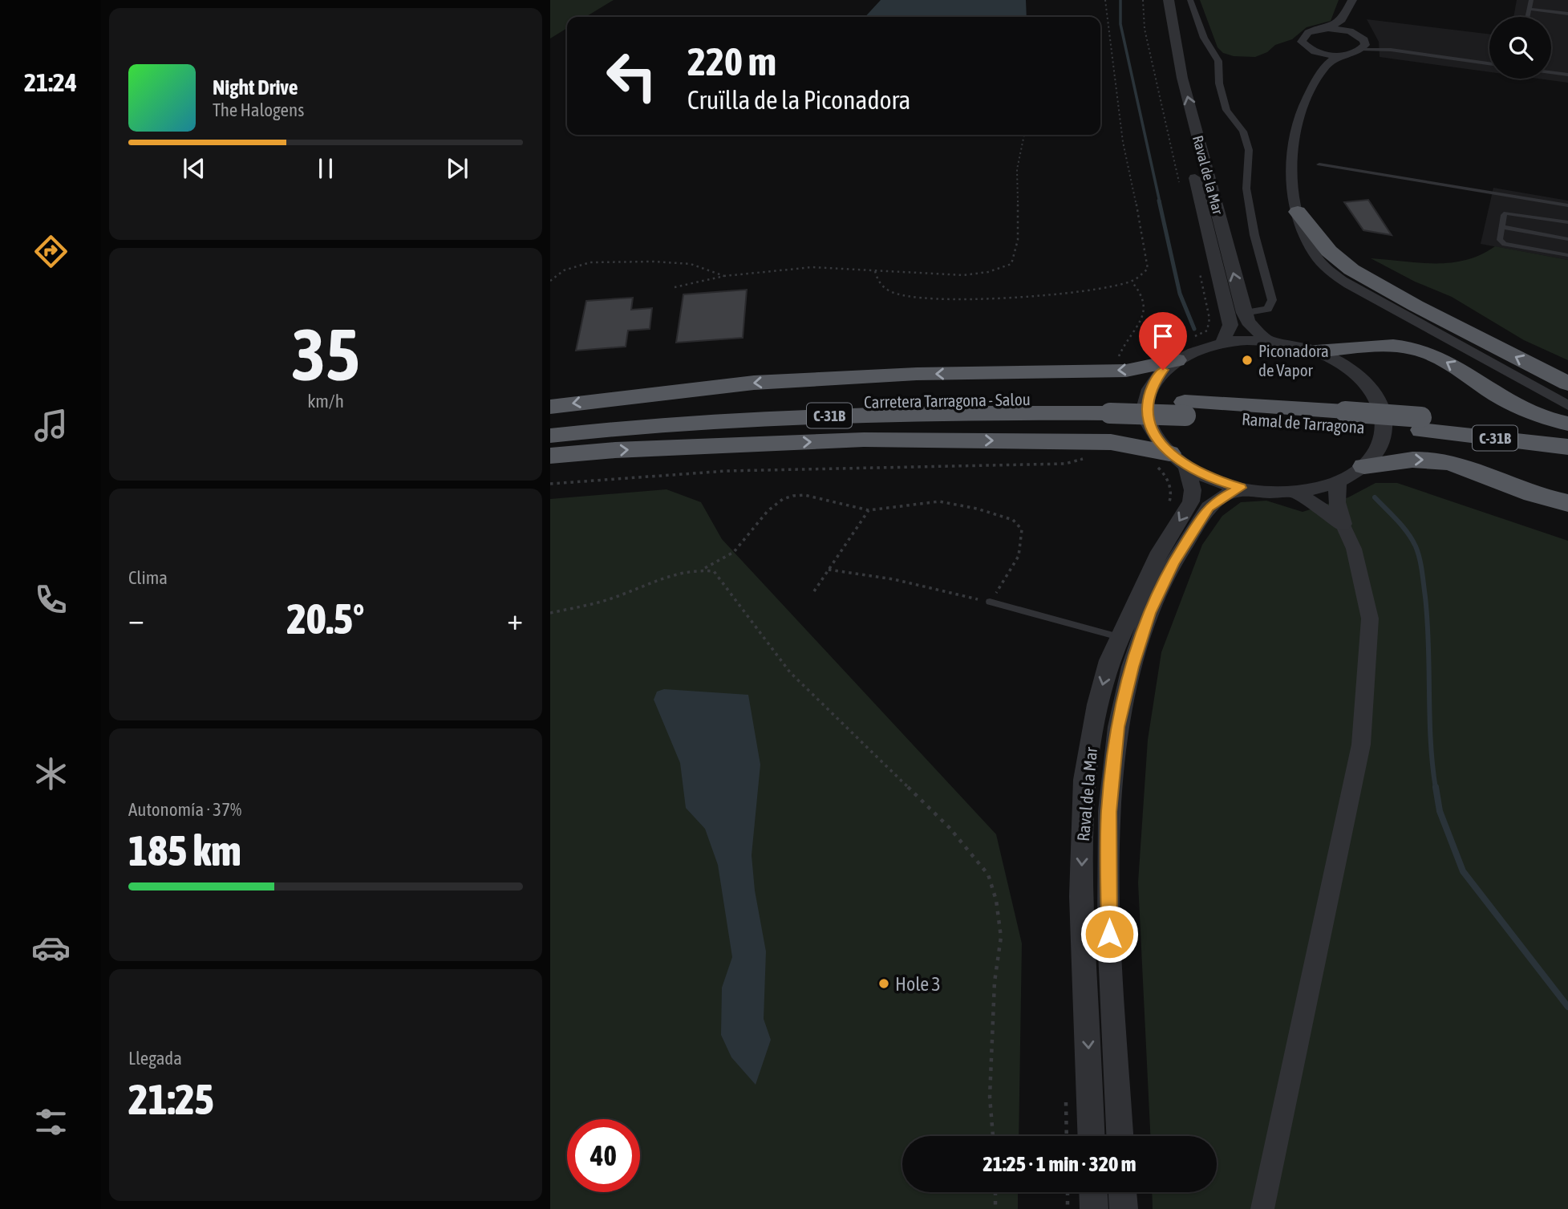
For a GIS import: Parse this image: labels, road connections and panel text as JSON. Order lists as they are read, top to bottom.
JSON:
{
  "streets": {
    "highway": ["Carretera Tarragona - Salou", "C-31B", "Ramal de Tarragona"],
    "street": ["Raval de la Mar"]
  },
  "crossings": [
    ["Carretera Tarragona - Salou", "Ramal de Tarragona"],
    ["C-31B", "Ramal de Tarragona"]
  ],
  "places": ["Piconadora de Vapor", "Hole 3"],
  "page": {
    "tabs": "21:24",
    "turn": ["220 m", "Cruïlla de la Piconadora"],
    "song": ["Night Drive", "The Halogens"],
    "tile": [
      ["35", "km/h"],
      "Clima",
      ["Autonomía · 37%", "185 km"],
      ["Llegada", "21:25"]
    ],
    "heat": ["−", "20.5°", "+"],
    "limit": "40",
    "trip": "21:25 · 1 min · 320 m"
  }
}
